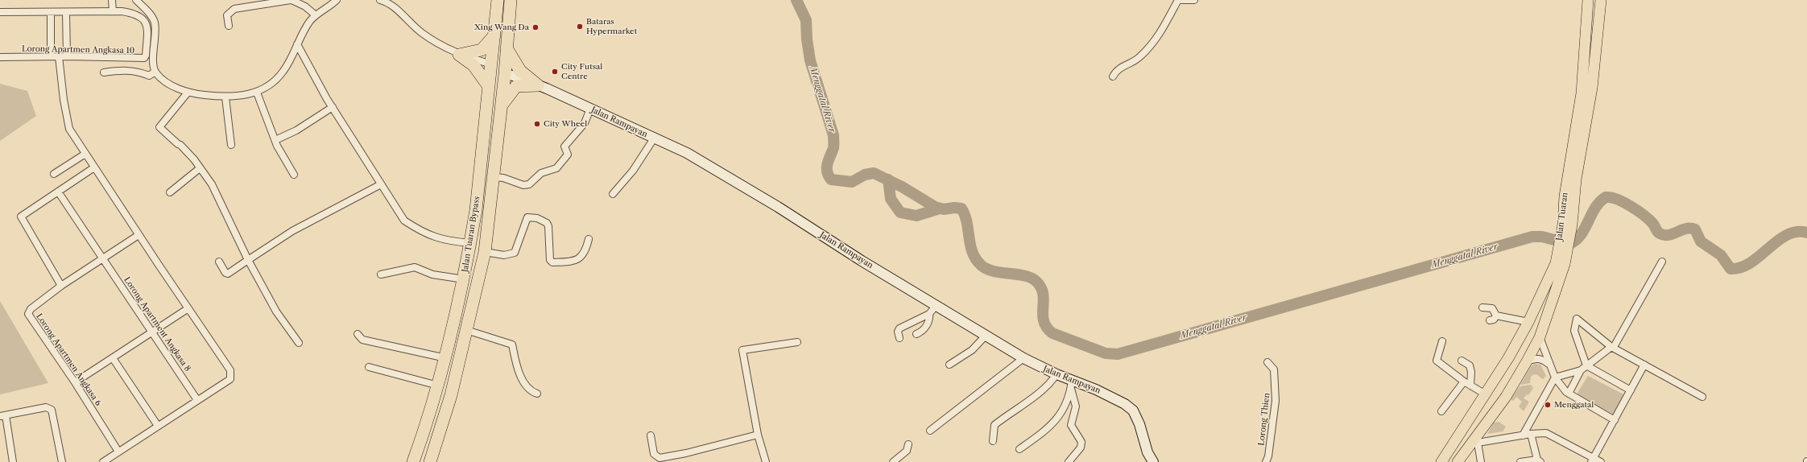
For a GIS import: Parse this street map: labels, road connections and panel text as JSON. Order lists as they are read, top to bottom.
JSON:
{
  "streets": {
    "highway": ["Jalan Tuaran Bypass"],
    "main road": ["Jalan Tuaran"],
    "street": [
      "Lorong Apartmen Angkasa 10",
      "Jalan Rampayan",
      "Lorong Apartment Angkasa 8",
      "Lorong Apartmen Angkasa 6",
      "Lorong Thien"
    ]
  },
  "crossings": [
    ["Jalan Rampayan", "Jalan Tuaran Bypass"]
  ],
  "water": ["Menggatal River"],
  "places": [
    "Bataras Hypermarket",
    "Xing Wang Da",
    "City Futsal Centre",
    "City Wheel",
    "Menggatal"
  ]
}
